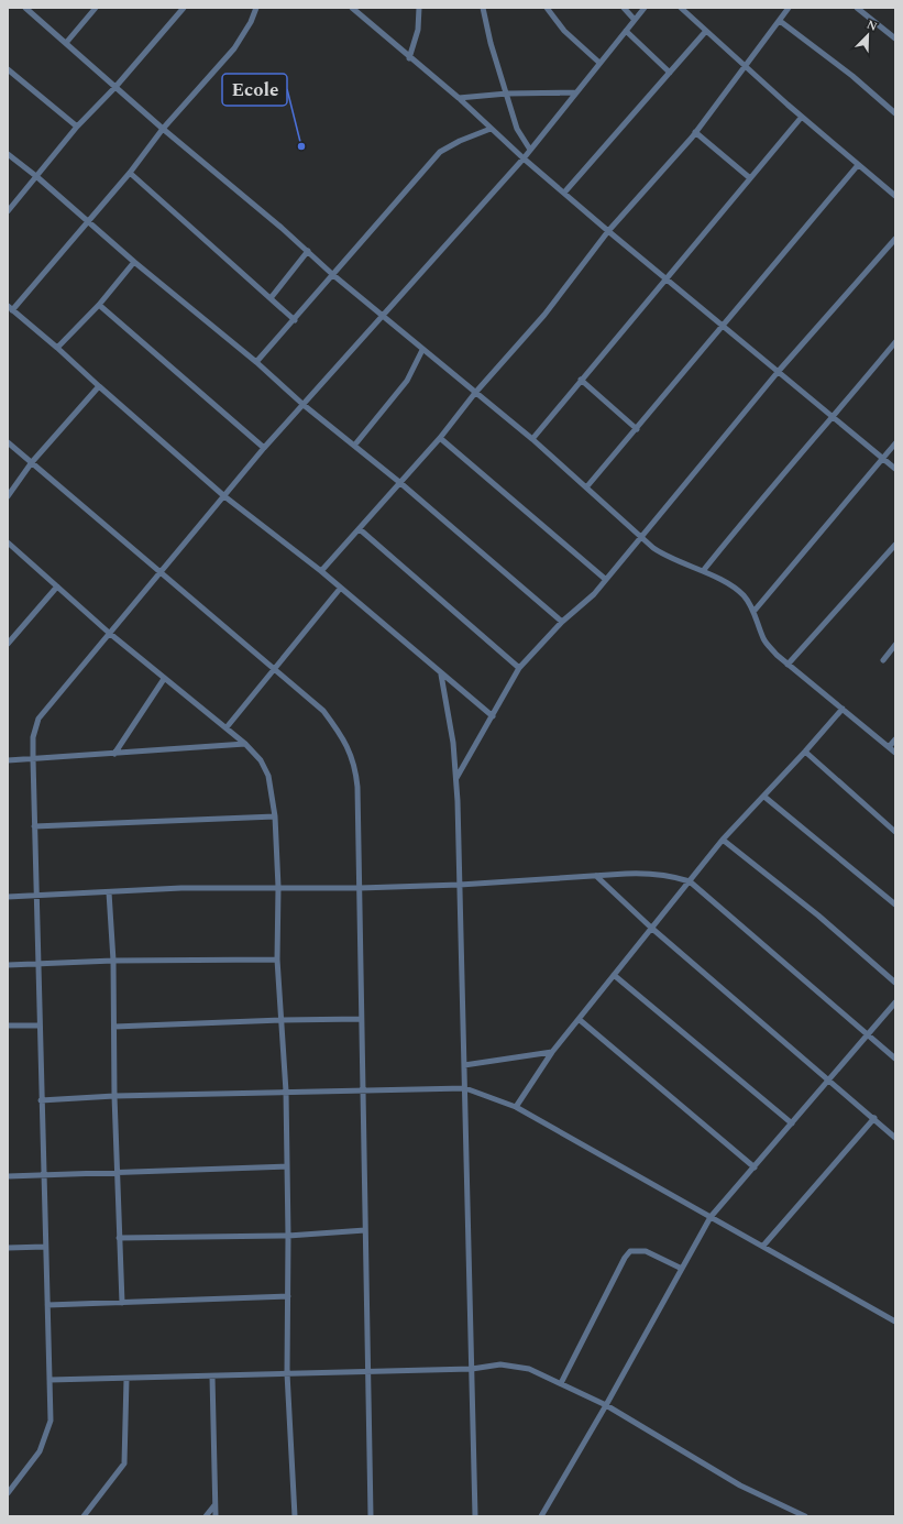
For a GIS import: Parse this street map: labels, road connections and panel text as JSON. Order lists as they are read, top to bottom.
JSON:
{
  "places": ["Ecole"],
  "north": "top right"
}
